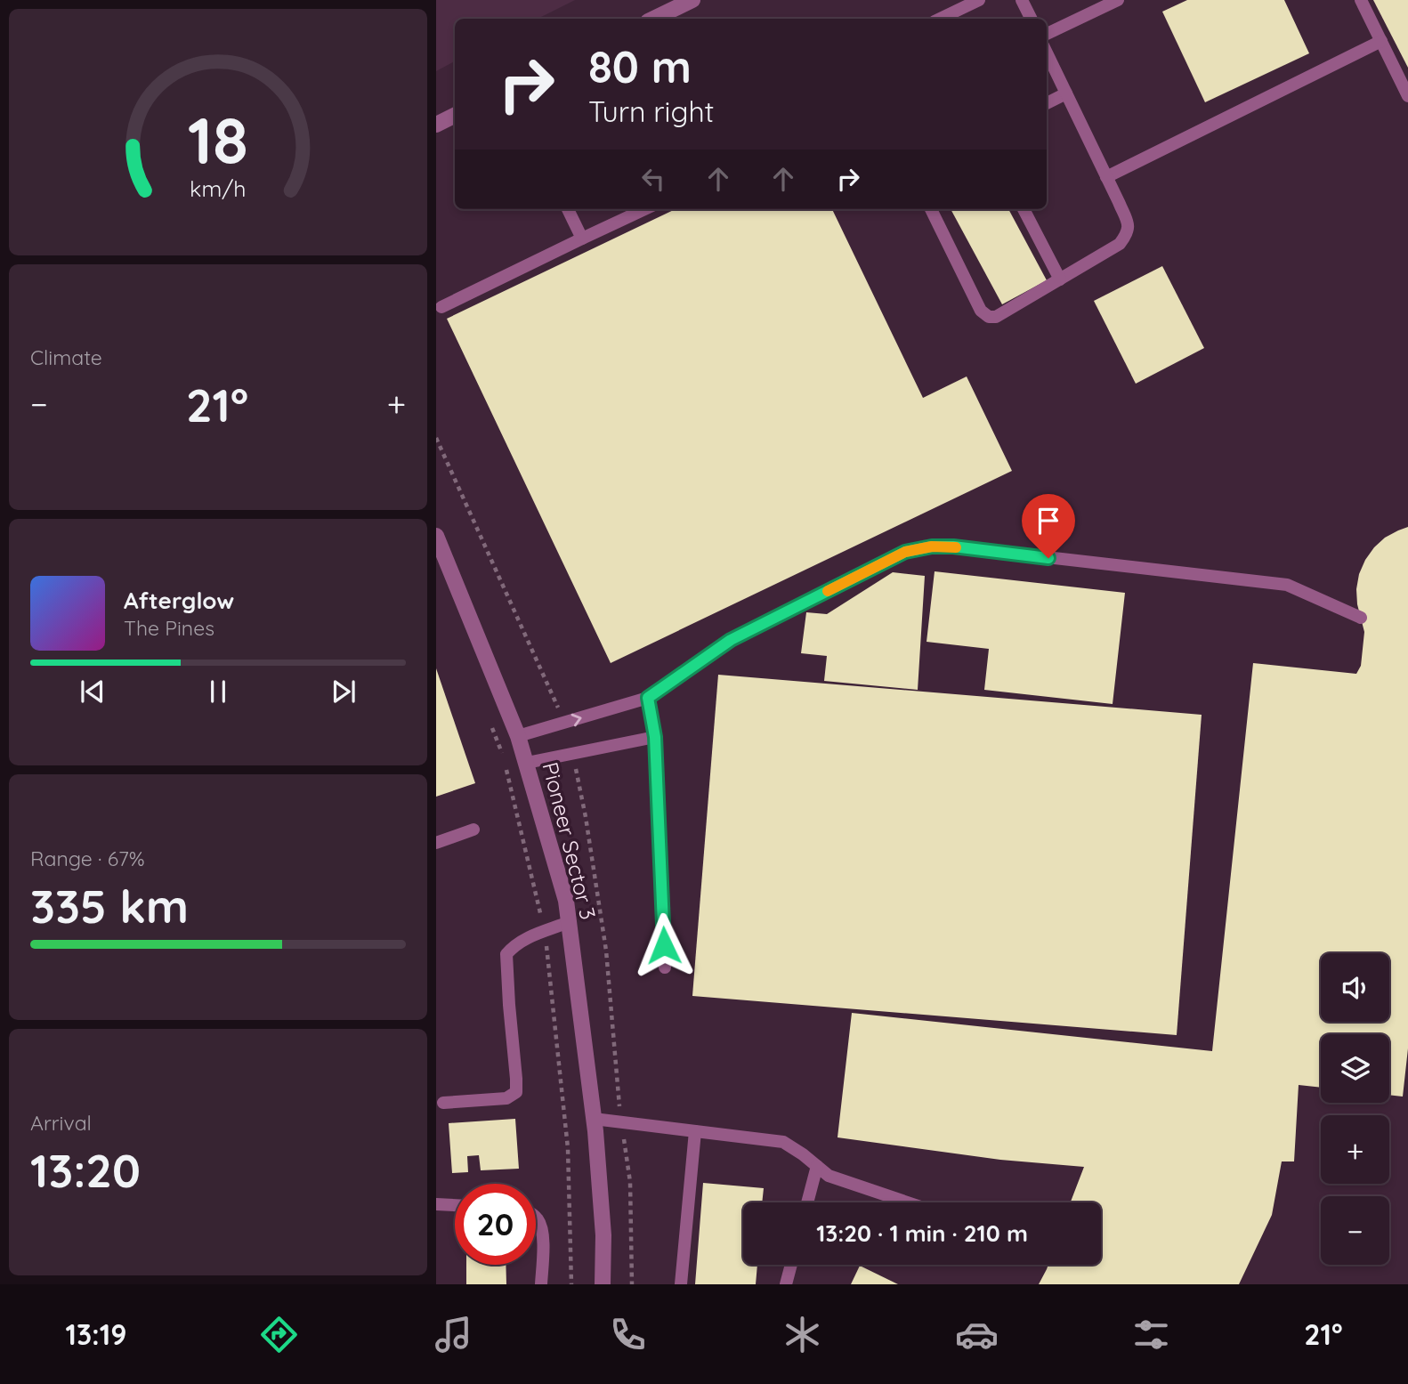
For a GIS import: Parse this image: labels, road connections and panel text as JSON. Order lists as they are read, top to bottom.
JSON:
{
  "streets": {
    "street": ["Pioneer Sector 3"]
  },
  "page": {
    "turn": ["80 m", "Turn right"],
    "tile": [
      "Climate",
      ["Range · 67%", "335 km"],
      ["Arrival", "13:20"]
    ],
    "heat": ["−", "21°", "+"],
    "song": ["Afterglow", "The Pines"],
    "map_buttons": ["+", "−"],
    "limit": "20",
    "trip": "13:20 · 1 min · 210 m",
    "tabs": ["13:19", "21°"],
    "gauge": ["18", "km/h"]
  }
}
